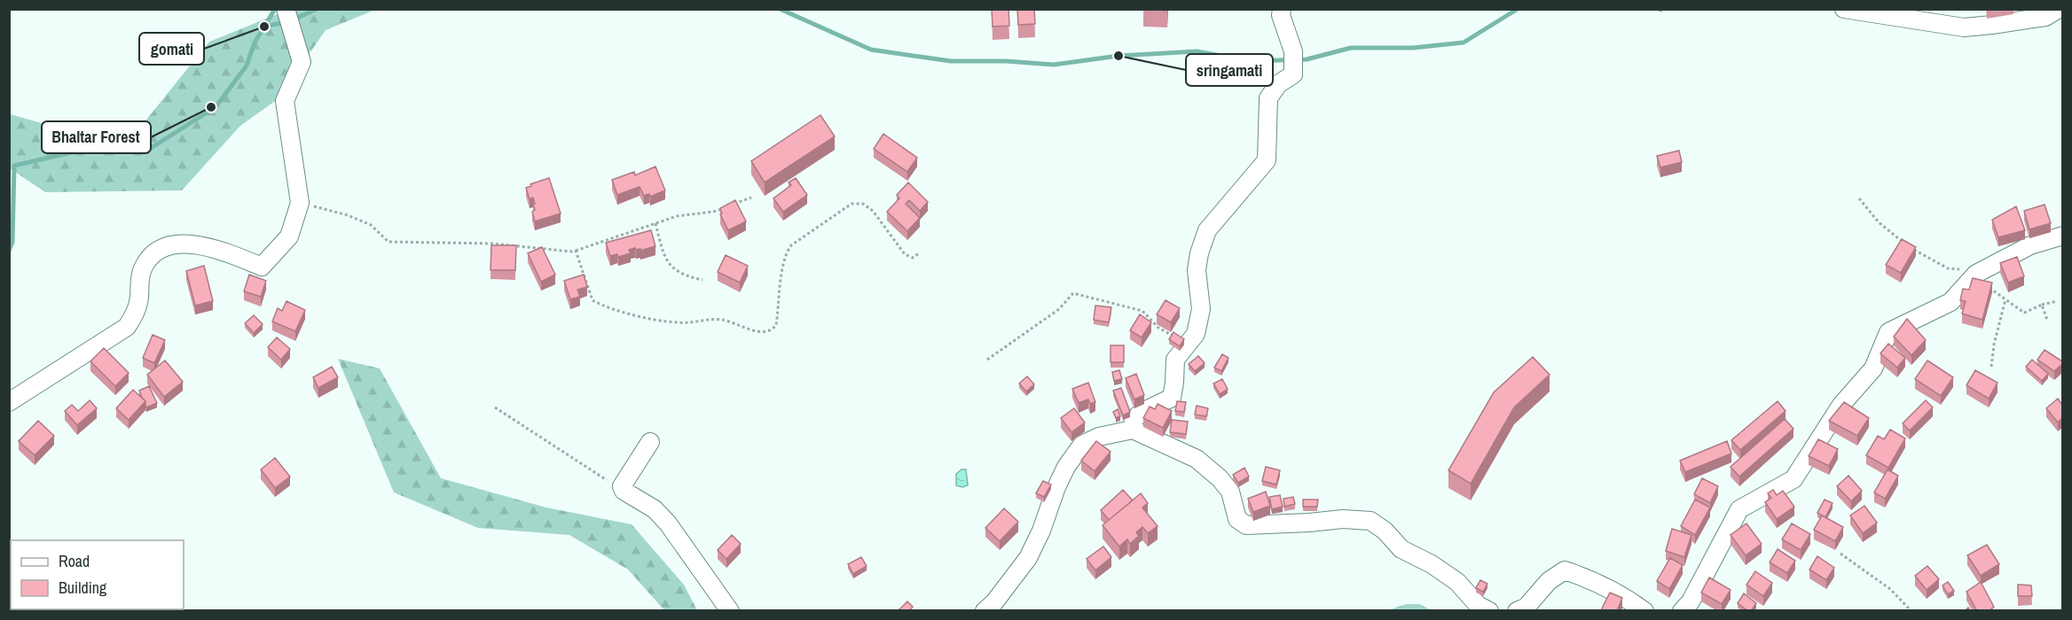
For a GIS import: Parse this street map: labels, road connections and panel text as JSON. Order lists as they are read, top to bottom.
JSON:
{
  "places": ["gomati", "sringamati", "Bhaltar Forest"],
  "legend": ["Road", "Building"]
}
